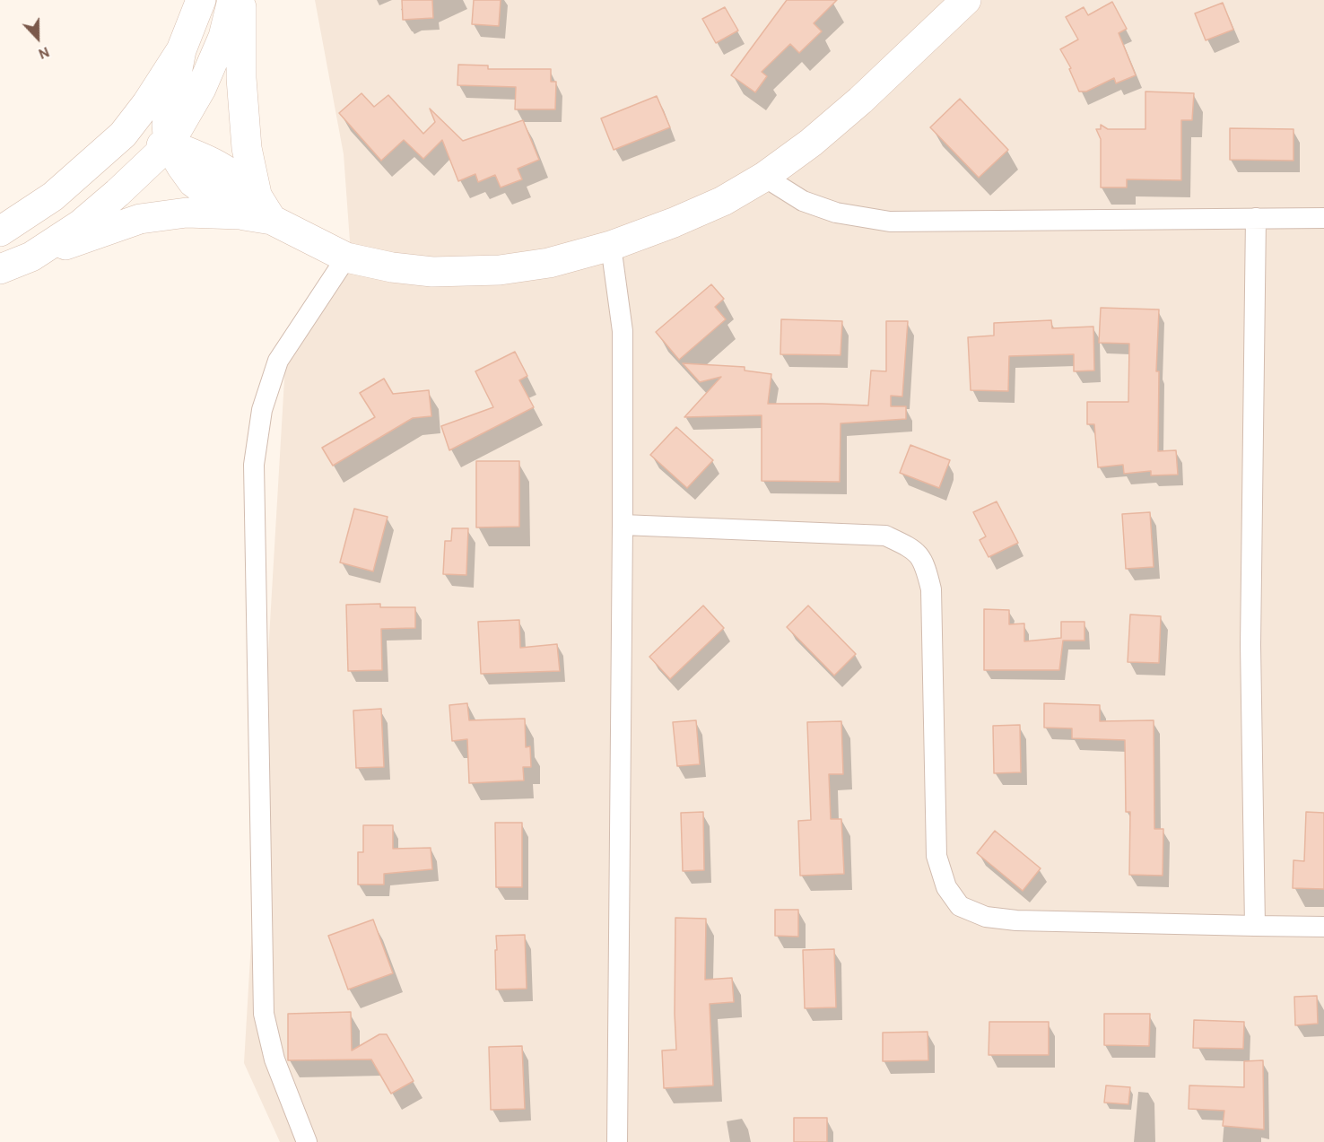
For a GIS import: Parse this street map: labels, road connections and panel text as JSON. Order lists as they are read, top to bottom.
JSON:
{
  "north": "bottom"
}
